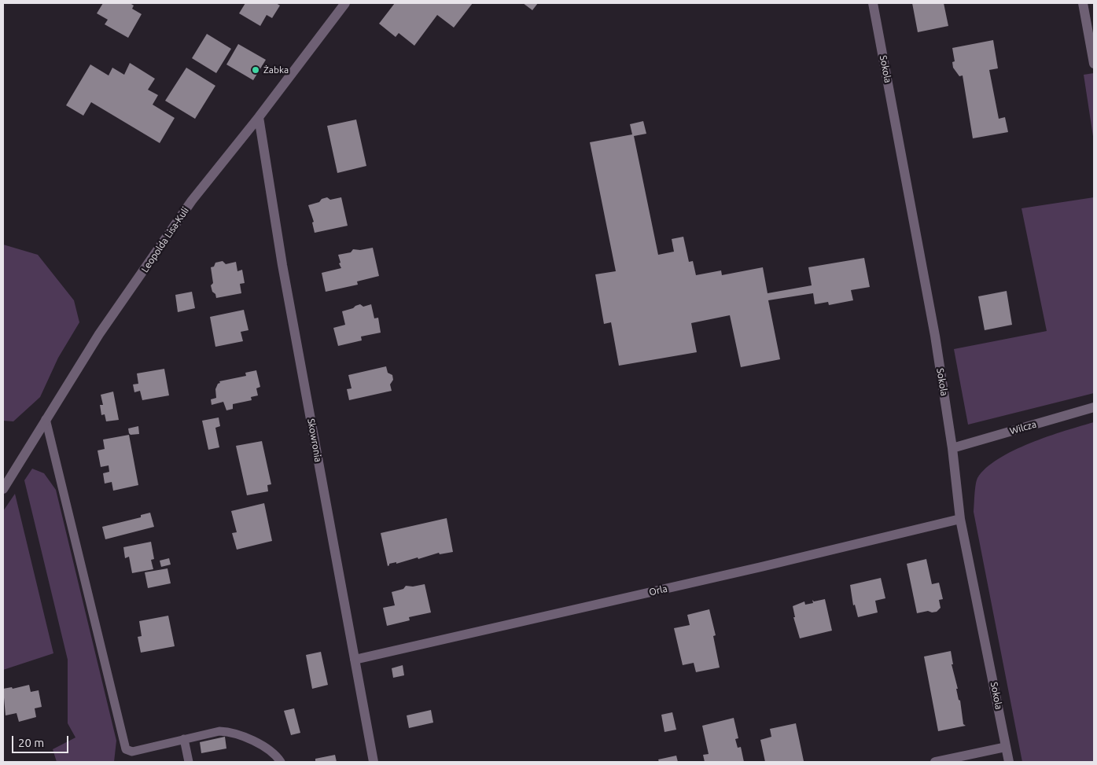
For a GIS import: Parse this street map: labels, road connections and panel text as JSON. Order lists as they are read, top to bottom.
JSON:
{
  "streets": {
    "street": [
      "Sokola",
      "Leopolda Lisa-Kuli",
      "Wilcza",
      "Skowronia",
      "Orla"
    ]
  },
  "crossings": [
    ["Sokola", "Wilcza"],
    ["Sokola", "Orla"],
    ["Leopolda Lisa-Kuli", "Skowronia"],
    ["Skowronia", "Orla"]
  ],
  "places": ["Żabka"],
  "scale_bar": "20 m"
}
